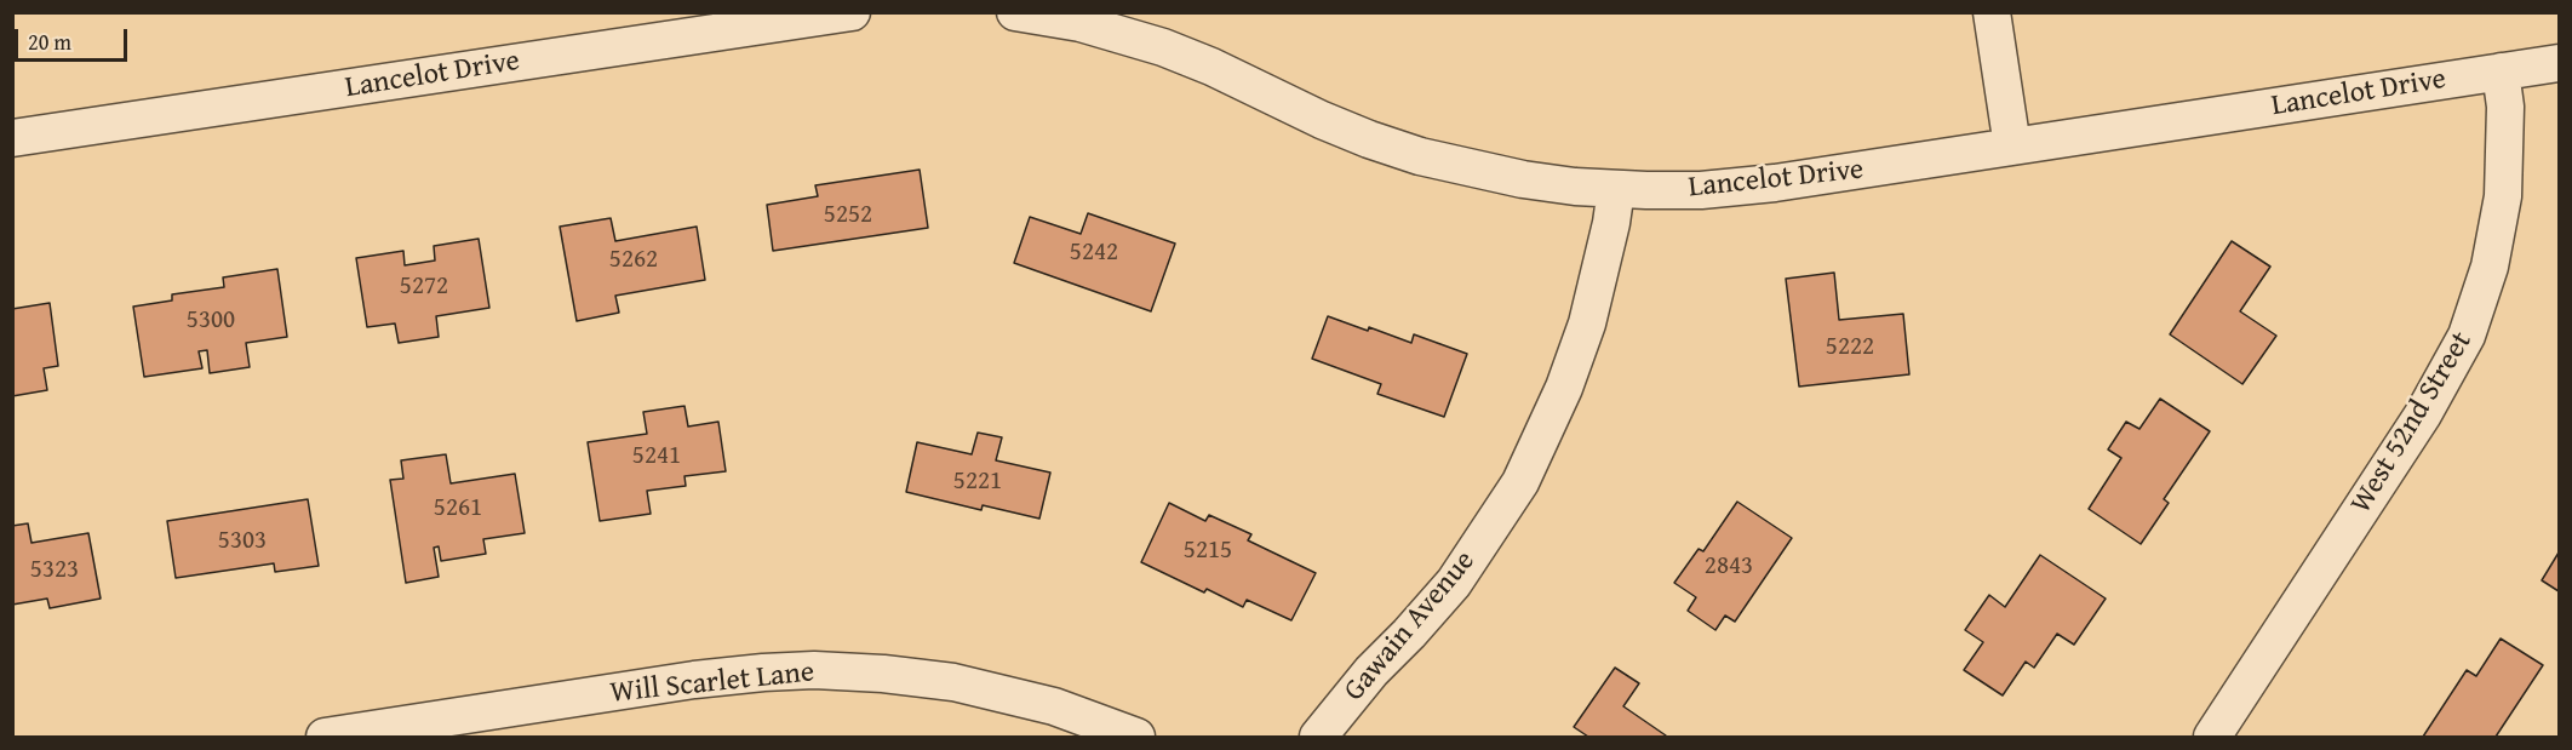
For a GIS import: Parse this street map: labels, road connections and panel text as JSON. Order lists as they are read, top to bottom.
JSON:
{
  "streets": {
    "street": [
      "Lancelot Drive",
      "West 52nd Street",
      "Gawain Avenue",
      "Will Scarlet Lane"
    ]
  },
  "crossings": [
    ["Lancelot Drive", "West 52nd Street"],
    ["Lancelot Drive", "Gawain Avenue"]
  ],
  "house_numbers": [
    "5252",
    "5242",
    "5262",
    "5272",
    "5300",
    "5222",
    "5241",
    "5221",
    "5261",
    "5303",
    "5215",
    "2843",
    "5323"
  ],
  "scale_bar": "20 m"
}
